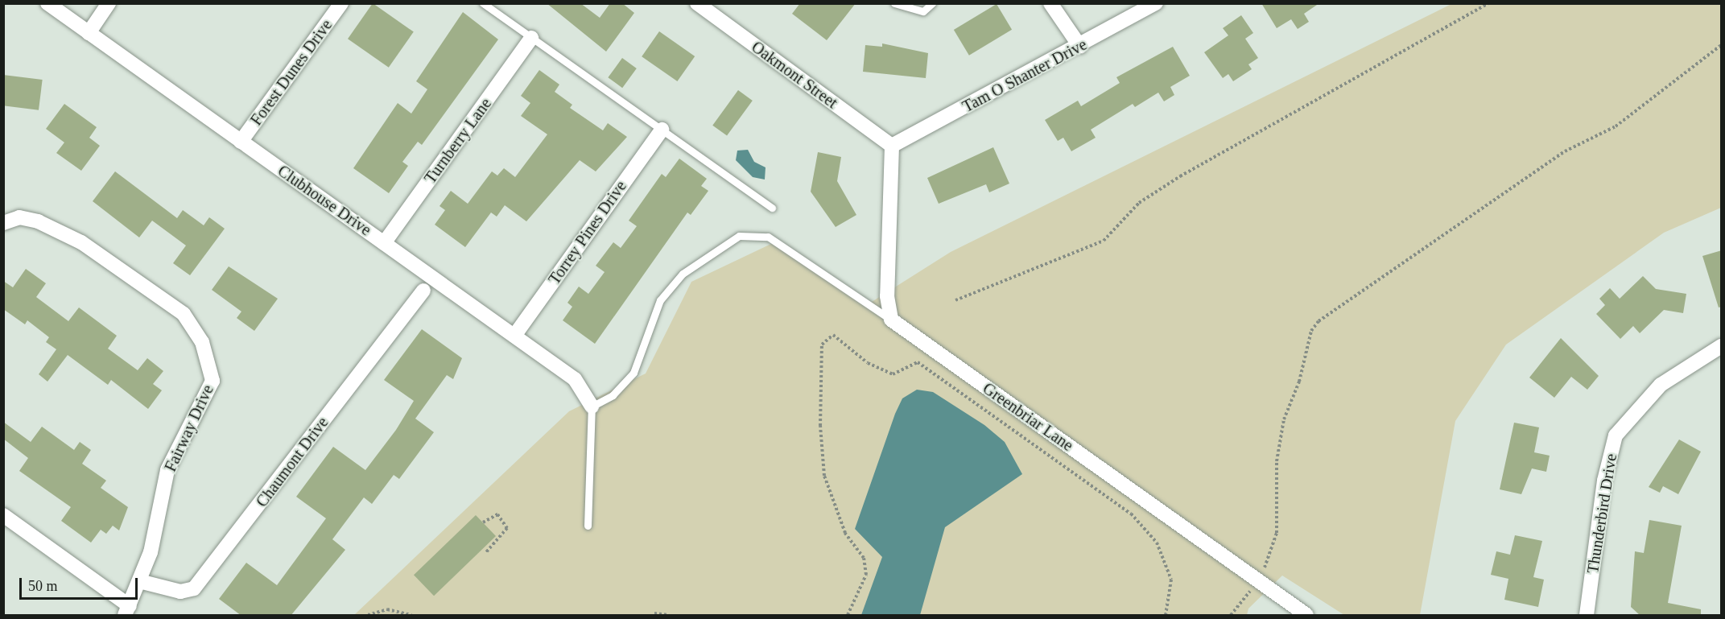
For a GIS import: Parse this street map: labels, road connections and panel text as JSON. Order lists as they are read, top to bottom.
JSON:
{
  "streets": {
    "street": [
      "Forest Dunes Drive",
      "Oakmont Street",
      "Tam O Shanter Drive",
      "Turnberry Lane",
      "Clubhouse Drive",
      "Torrey Pines Drive",
      "Greenbriar Lane",
      "Fairway Drive",
      "Chaumont Drive",
      "Thunderbird Drive"
    ]
  },
  "crossings": [
    ["Forest Dunes Drive", "Clubhouse Drive"],
    ["Oakmont Street", "Tam O Shanter Drive"],
    ["Turnberry Lane", "Clubhouse Drive"],
    ["Clubhouse Drive", "Torrey Pines Drive"],
    ["Fairway Drive", "Chaumont Drive"]
  ],
  "scale_bar": "50 m"
}
